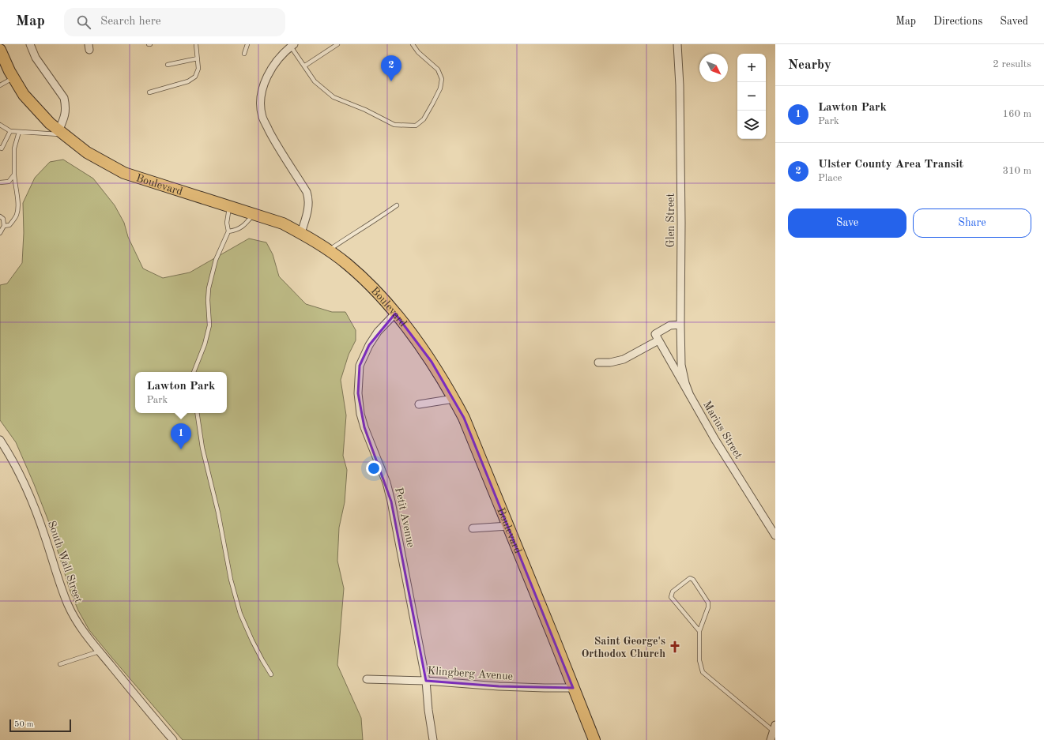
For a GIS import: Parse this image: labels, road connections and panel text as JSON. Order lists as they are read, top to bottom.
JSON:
{
  "streets": {
    "main road": ["Boulevard"],
    "street": [
      "Glen Street",
      "Marius Street",
      "Petit Avenue",
      "South Wall Street",
      "Klingberg Avenue"
    ]
  },
  "crossings": [
    ["Boulevard", "Petit Avenue"],
    ["Boulevard", "Klingberg Avenue"],
    ["Glen Street", "Marius Street"],
    ["Petit Avenue", "Klingberg Avenue"]
  ],
  "places": {
    "church": ["Saint George's Orthodox Church"]
  },
  "scale_bar": "50 m",
  "north": "bottom right",
  "page": {
    "header": "Map",
    "search": "Search here",
    "nav": ["Map", "Directions", "Saved"],
    "heading": ["Nearby", "2 results"],
    "map_buttons": ["+", "−"],
    "pins": ["2", "1"],
    "list": [
      {
        "mark": "1",
        "name": "Lawton Park",
        "note": "Park",
        "value": "160 m"
      },
      {
        "mark": "2",
        "name": "Ulster County Area Transit",
        "note": "Place",
        "value": "310 m"
      }
    ],
    "buttons": ["Save", "Share"],
    "popup": ["Lawton Park", "Park"],
    "scale": "50 m"
  }
}
